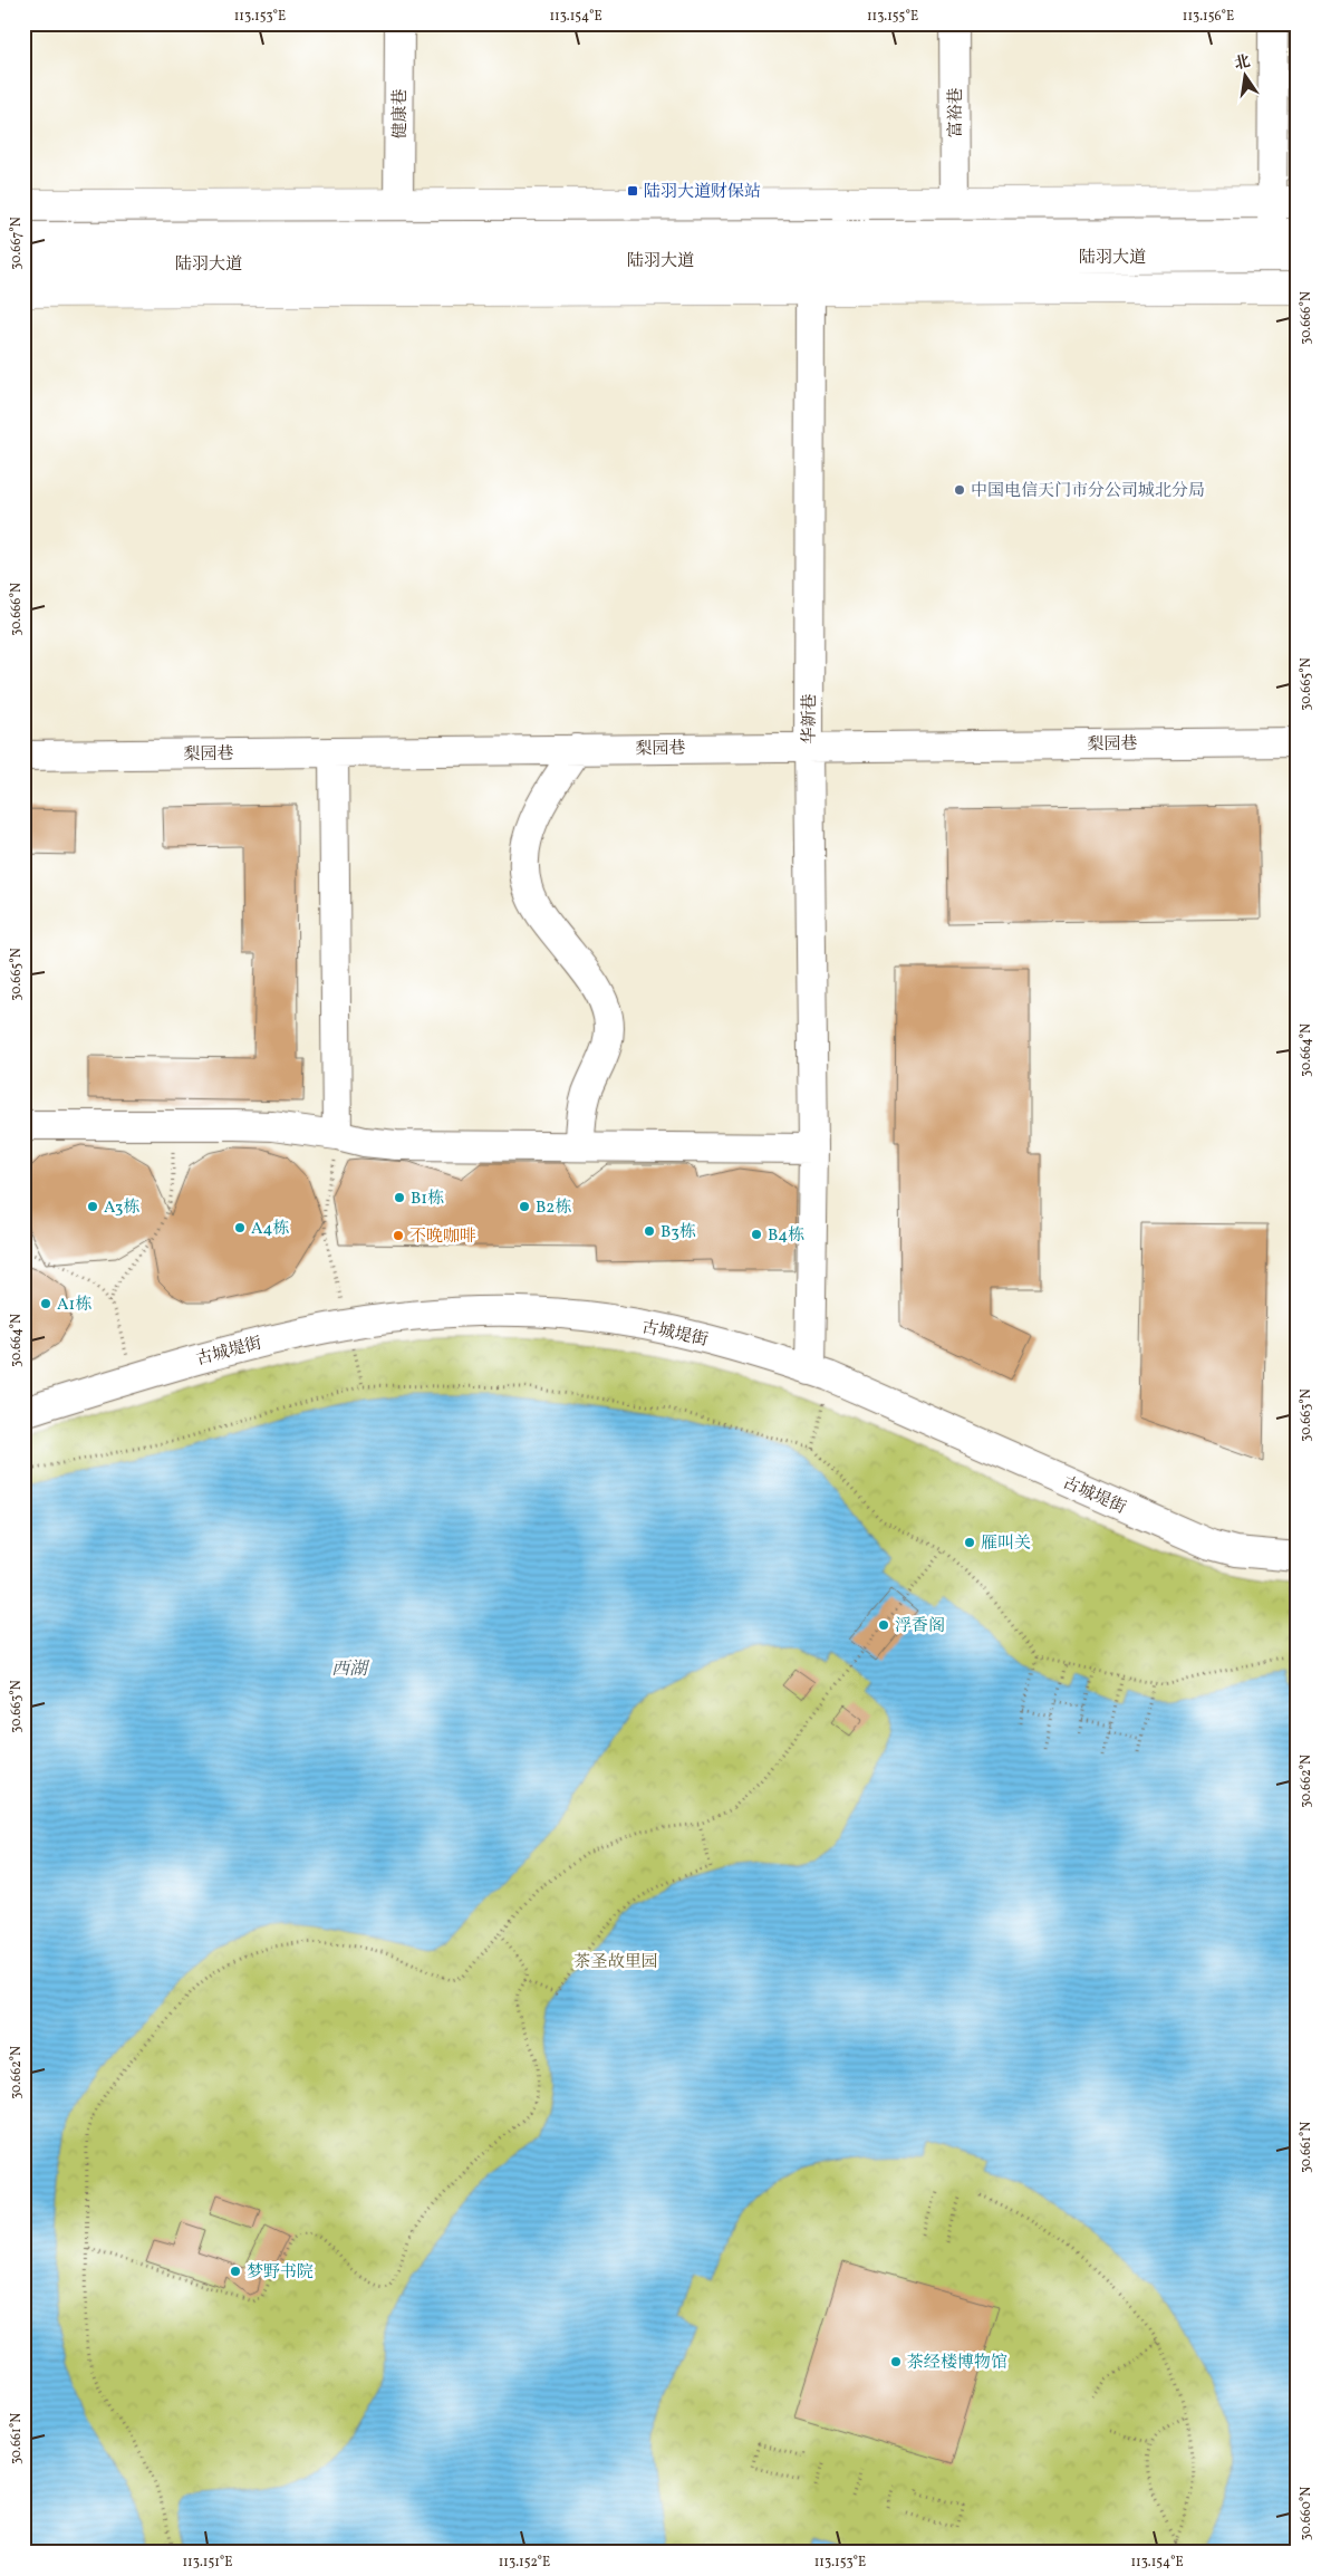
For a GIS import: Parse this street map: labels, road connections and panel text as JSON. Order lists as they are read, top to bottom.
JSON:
{
  "streets": {
    "main road": ["陆羽大道"],
    "street": [
      "富裕巷",
      "健康巷",
      "华新巷",
      "梨园巷",
      "古城堤街"
    ]
  },
  "crossings": [
    ["华新巷", "梨园巷"],
    ["华新巷", "古城堤街"]
  ],
  "water": ["西湖"],
  "parks": ["茶圣故里园"],
  "places": {
    "transit": ["陆羽大道财保站"],
    "other": [
      "中国电信天门市分公司城北分局",
      "B1栋",
      "A3栋",
      "B2栋",
      "A4栋",
      "B3栋",
      "B4栋",
      "不晚咖啡",
      "A1栋",
      "雁叫关",
      "浮香阁",
      "梦野书院",
      "茶经楼博物馆"
    ]
  },
  "north": "top",
  "coordinates": [
    "113.153°E",
    "113.154°E",
    "113.155°E",
    "113.156°E",
    "30.667°N",
    "30.666°N",
    "30.665°N",
    "30.664°N",
    "30.663°N",
    "30.662°N",
    "30.661°N",
    "30.660°N",
    "113.151°E",
    "113.152°E"
  ]
}
